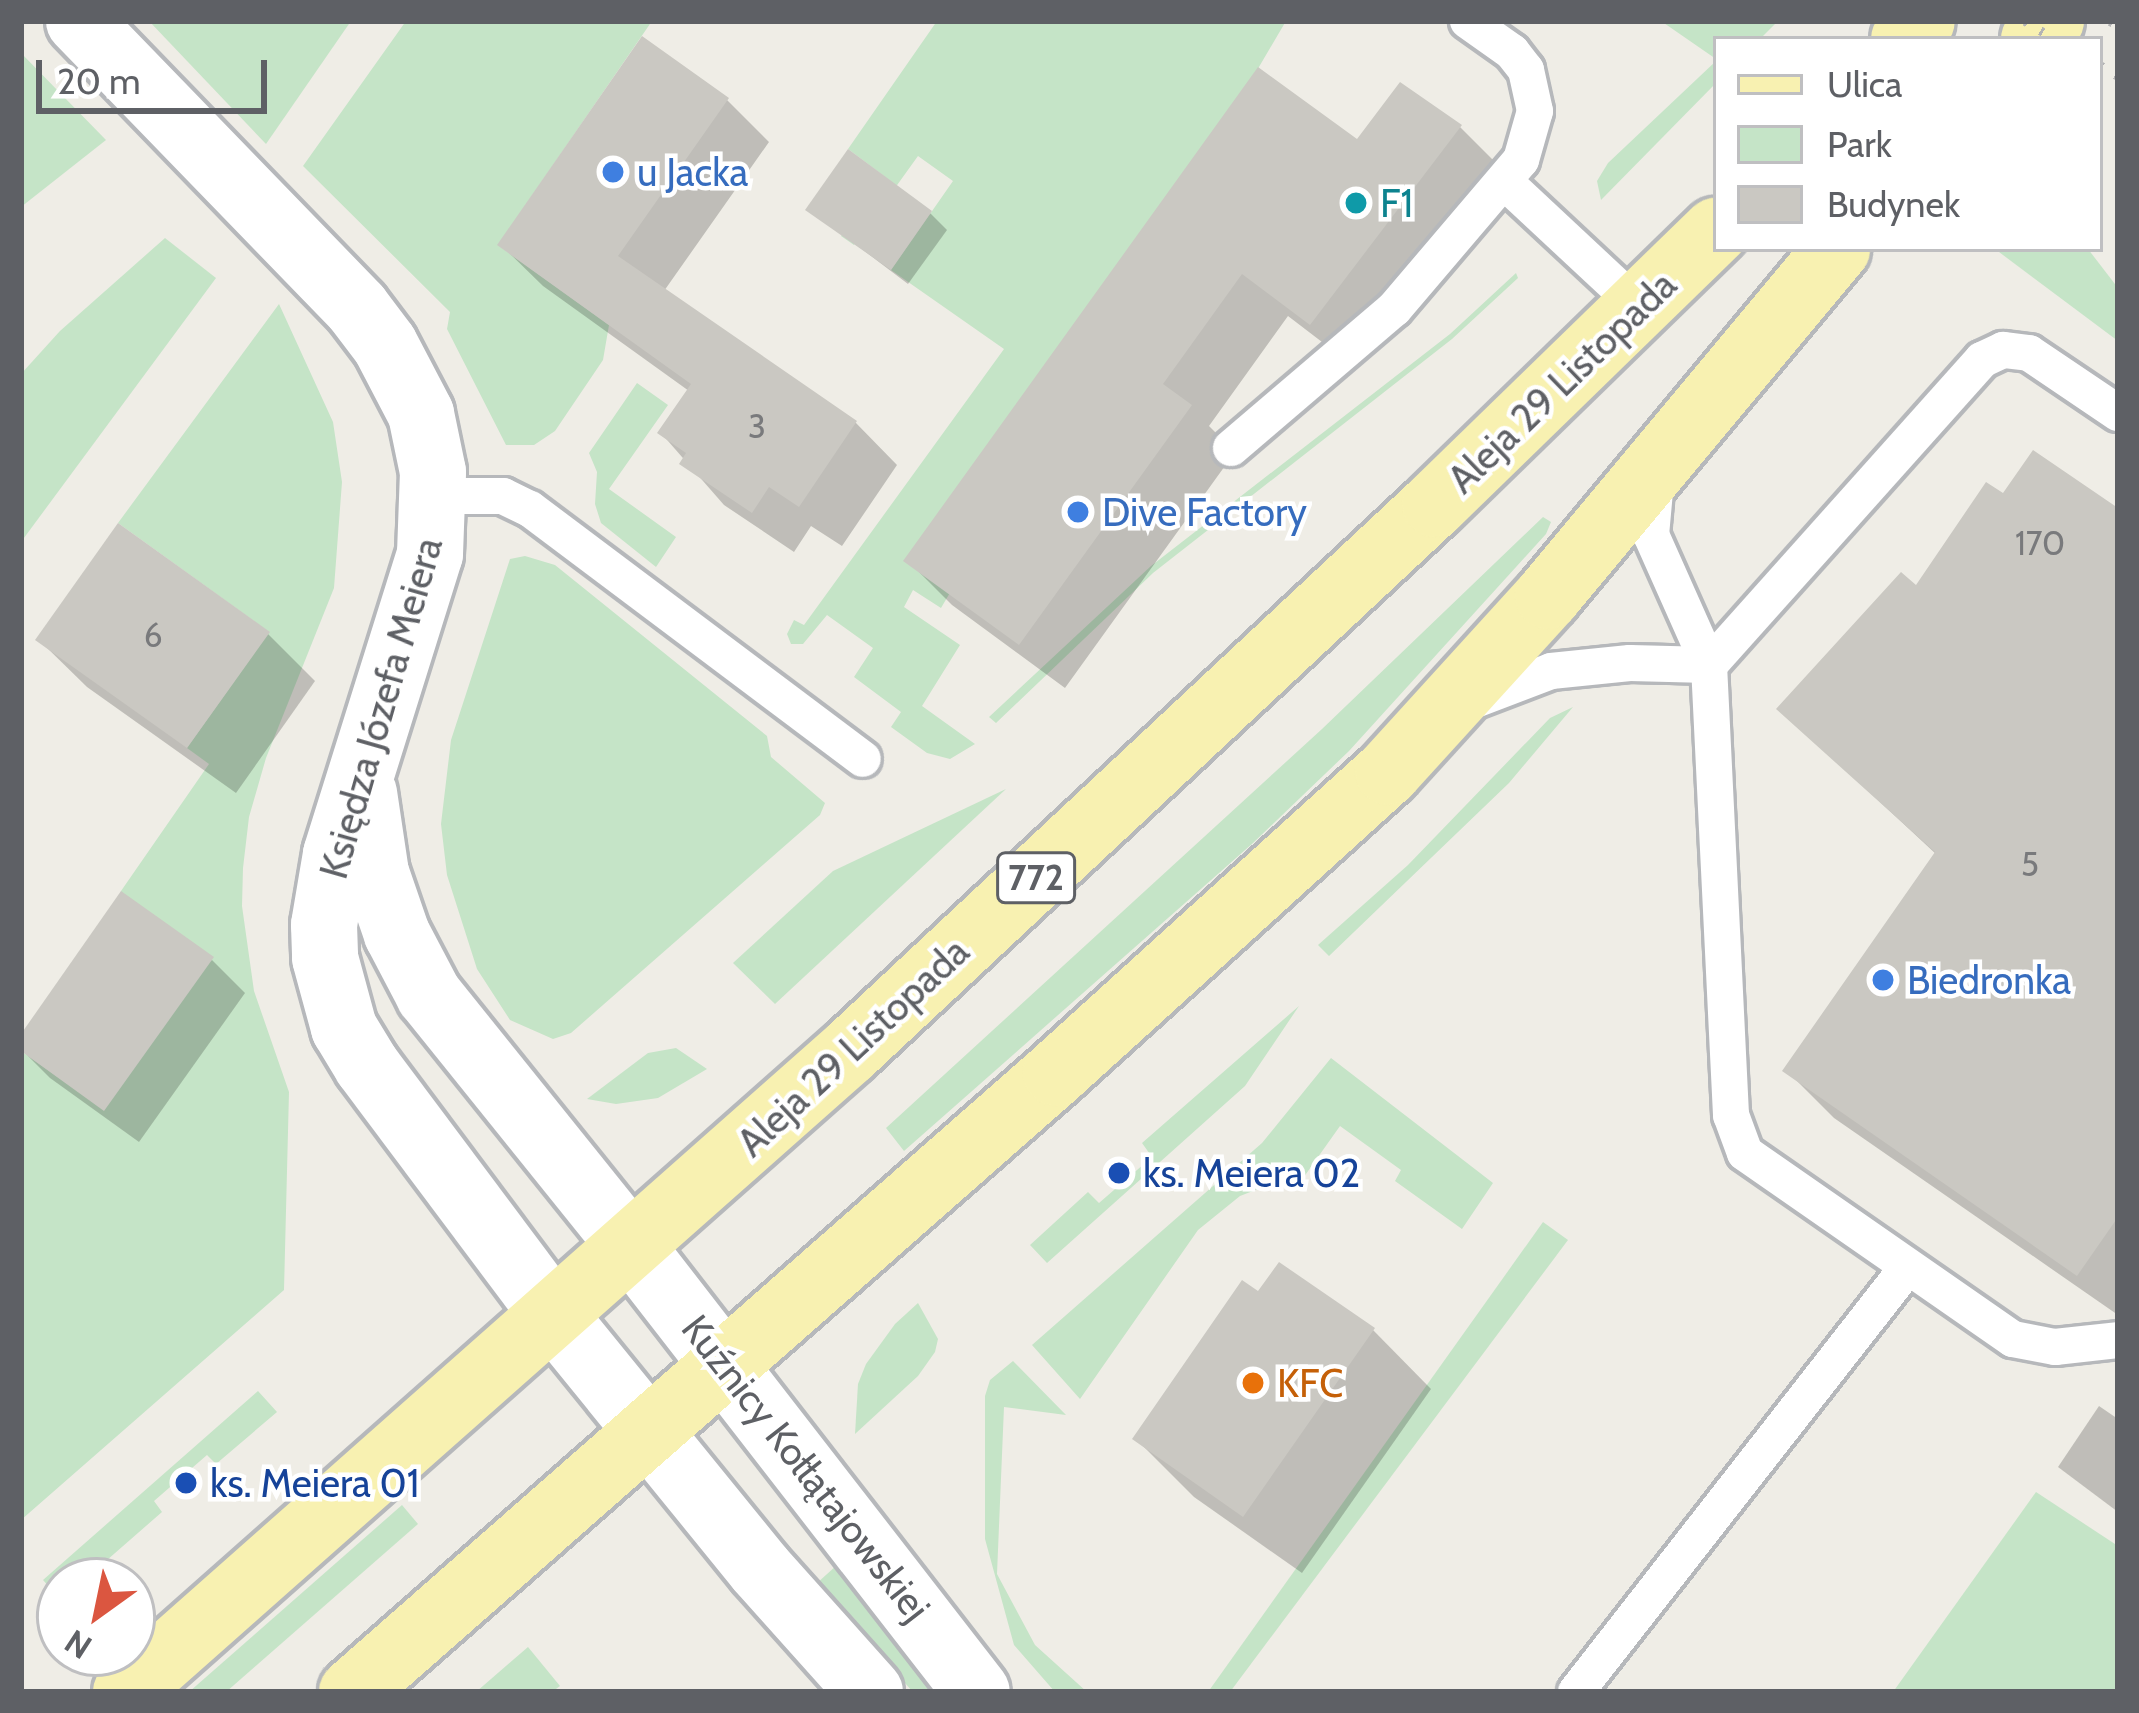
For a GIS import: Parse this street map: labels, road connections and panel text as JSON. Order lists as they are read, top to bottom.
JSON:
{
  "streets": {
    "main road": ["Aleja 29 Listopada", "772"],
    "street": ["Księdza Józefa Meiera", "Kuźnicy Kołłątajowskiej"]
  },
  "crossings": [
    ["Aleja 29 Listopada", "Księdza Józefa Meiera"],
    ["Aleja 29 Listopada", "Kuźnicy Kołłątajowskiej"],
    ["Księdza Józefa Meiera", "Kuźnicy Kołłątajowskiej"]
  ],
  "places": [
    "u Jacka",
    "F1",
    "Dive Factory",
    "Biedronka",
    "ks. Meiera 02",
    "KFC",
    "ks. Meiera 01"
  ],
  "house_numbers": [
    "3",
    "170",
    "6",
    "5"
  ],
  "legend": ["Ulica", "Park", "Budynek"],
  "scale_bar": "20 m",
  "north": "bottom left"
}
